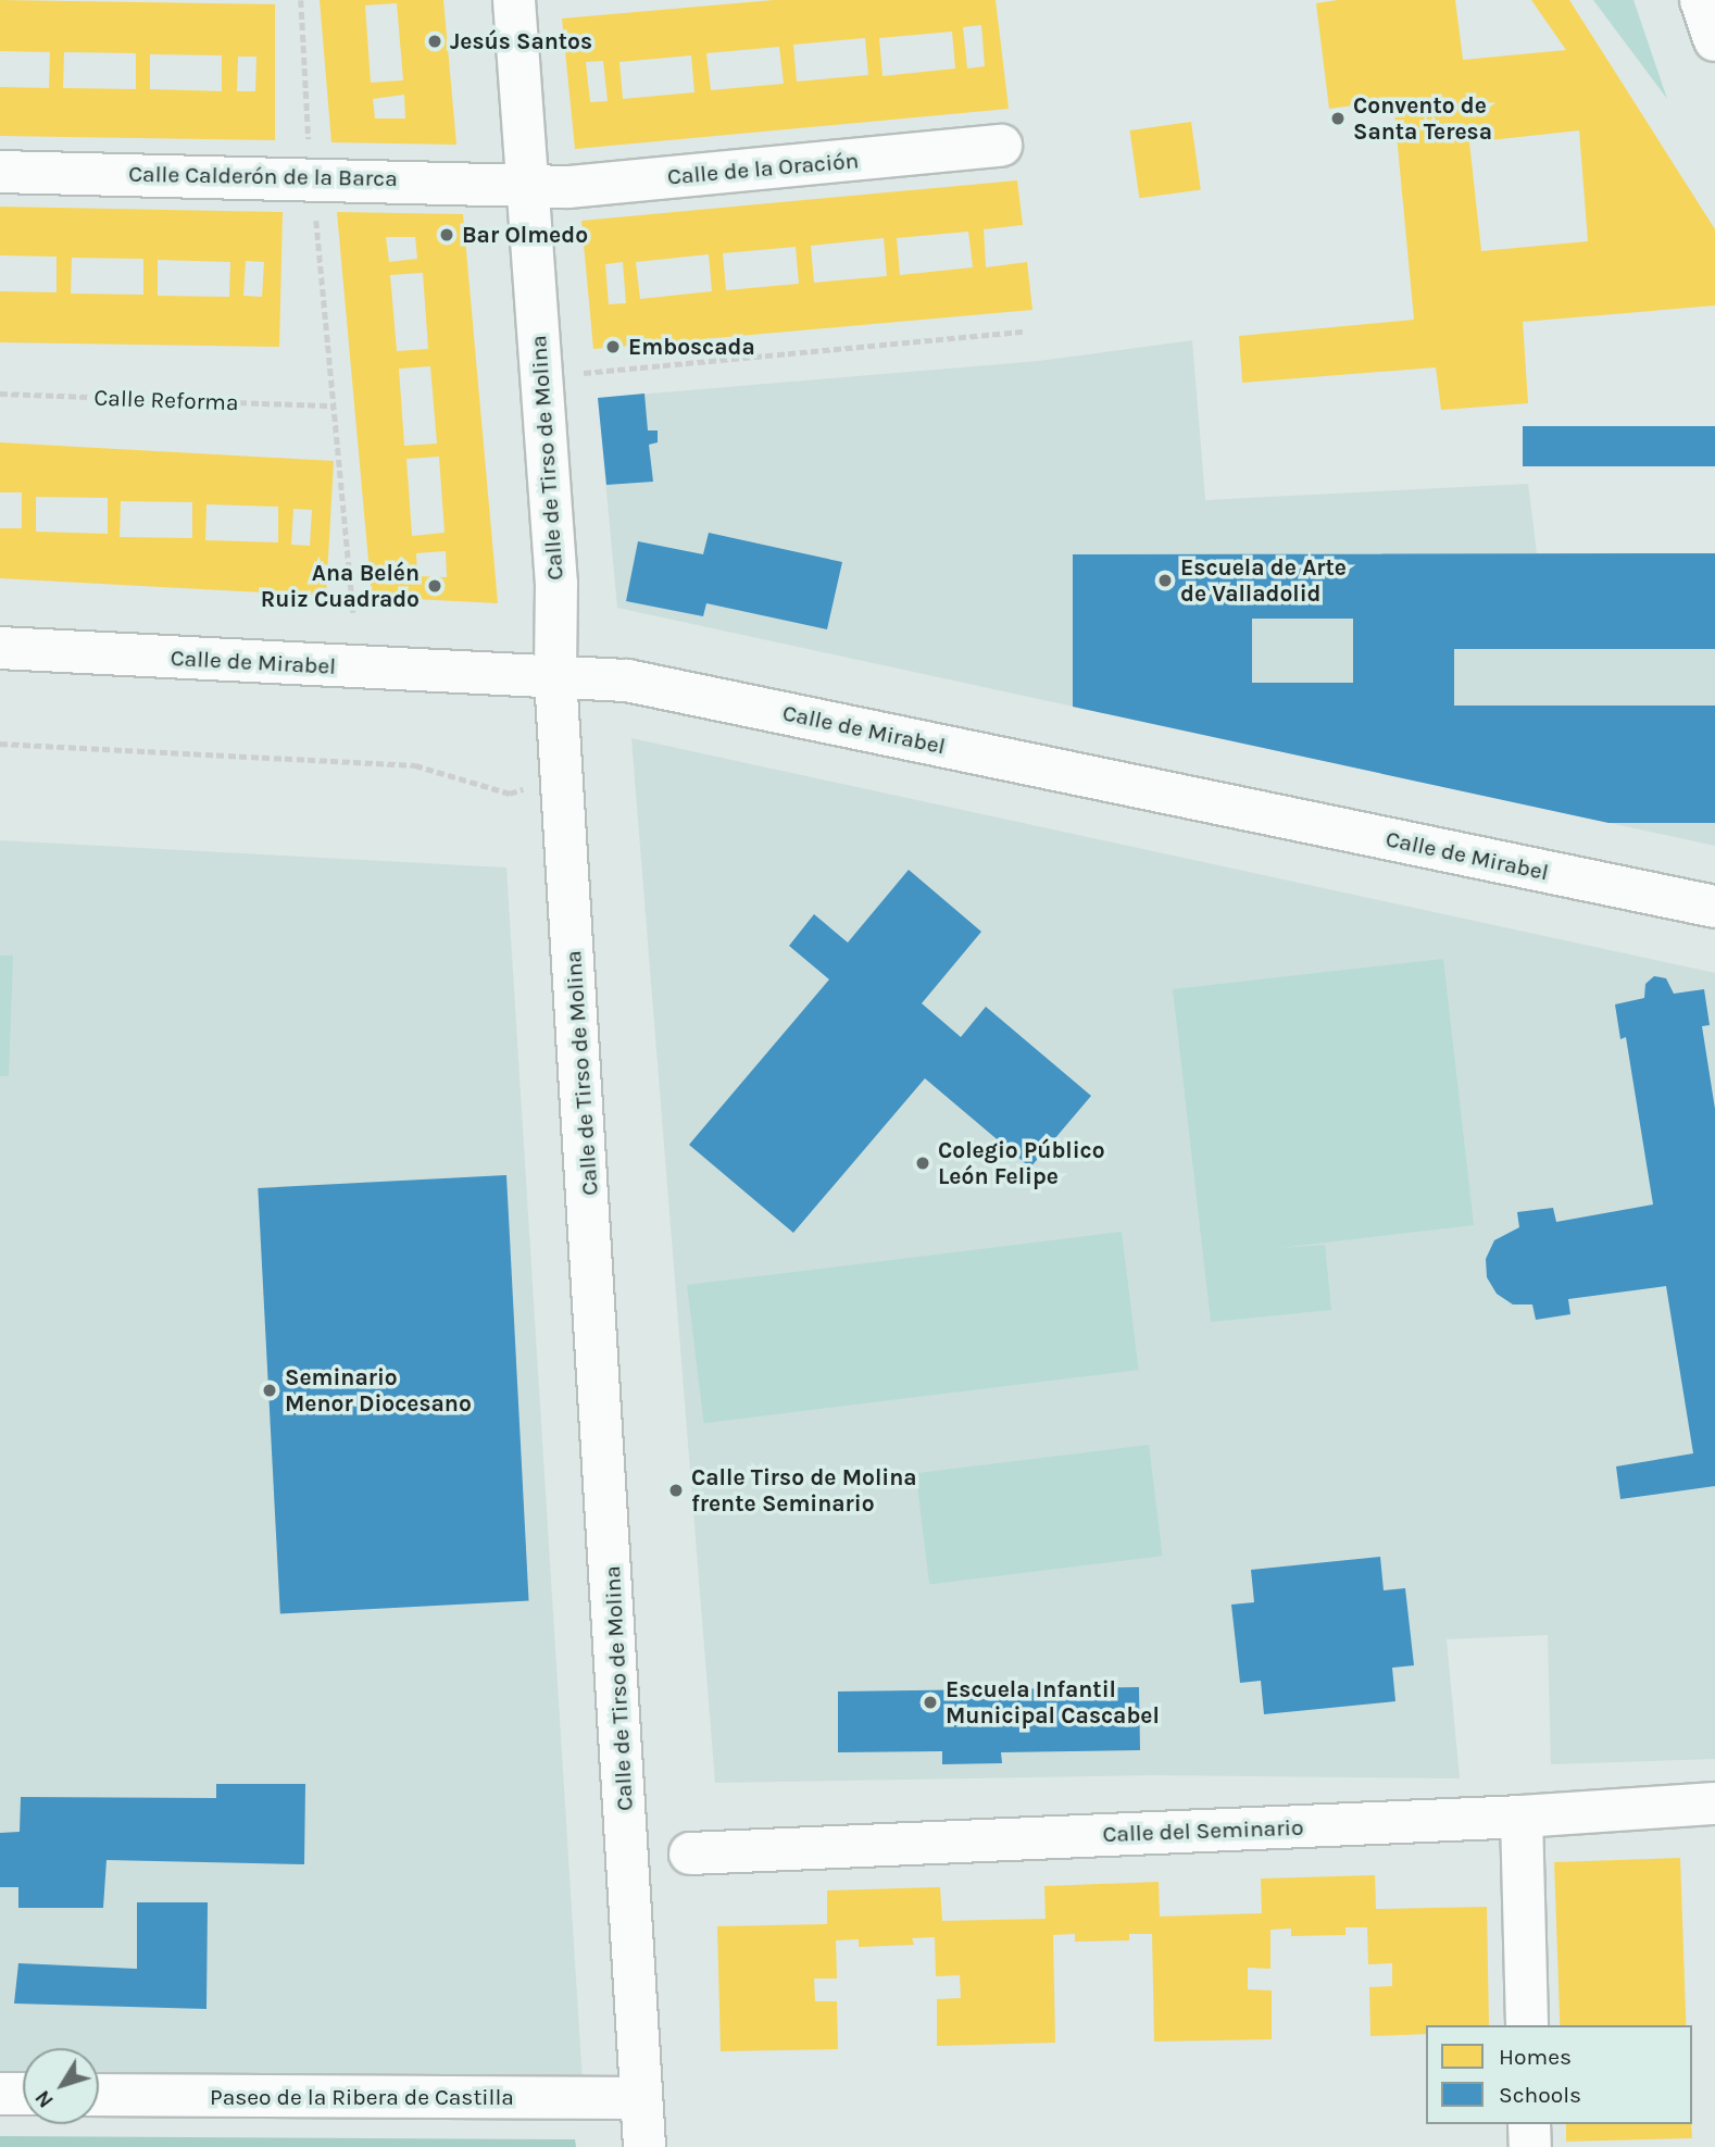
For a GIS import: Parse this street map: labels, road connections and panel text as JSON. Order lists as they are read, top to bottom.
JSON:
{
  "streets": {
    "street": [
      "Calle de la Oración",
      "Calle Calderón de la Barca",
      "Calle de Tirso de Molina",
      "Calle de Mirabel",
      "Calle del Seminario",
      "Paseo de la Ribera de Castilla"
    ],
    "path": ["Calle Reforma"]
  },
  "crossings": [
    ["Calle de la Oración", "Calle Calderón de la Barca"],
    ["Calle de la Oración", "Calle de Tirso de Molina"],
    ["Calle Calderón de la Barca", "Calle de Tirso de Molina"],
    ["Calle de Tirso de Molina", "Calle de Mirabel"],
    ["Calle de Tirso de Molina", "Paseo de la Ribera de Castilla"]
  ],
  "places": [
    "Jesús Santos",
    "Convento de Santa Teresa",
    "Bar Olmedo",
    "Emboscada",
    "Escuela de Arte de Valladolid",
    "Ana Belén Ruiz Cuadrado",
    "Colegio Público León Felipe",
    "Seminario Menor Diocesano",
    "Calle Tirso de Molina frente Seminario",
    "Escuela Infantil Municipal Cascabel"
  ],
  "legend": ["Homes", "Schools"],
  "north": "bottom left"
}
